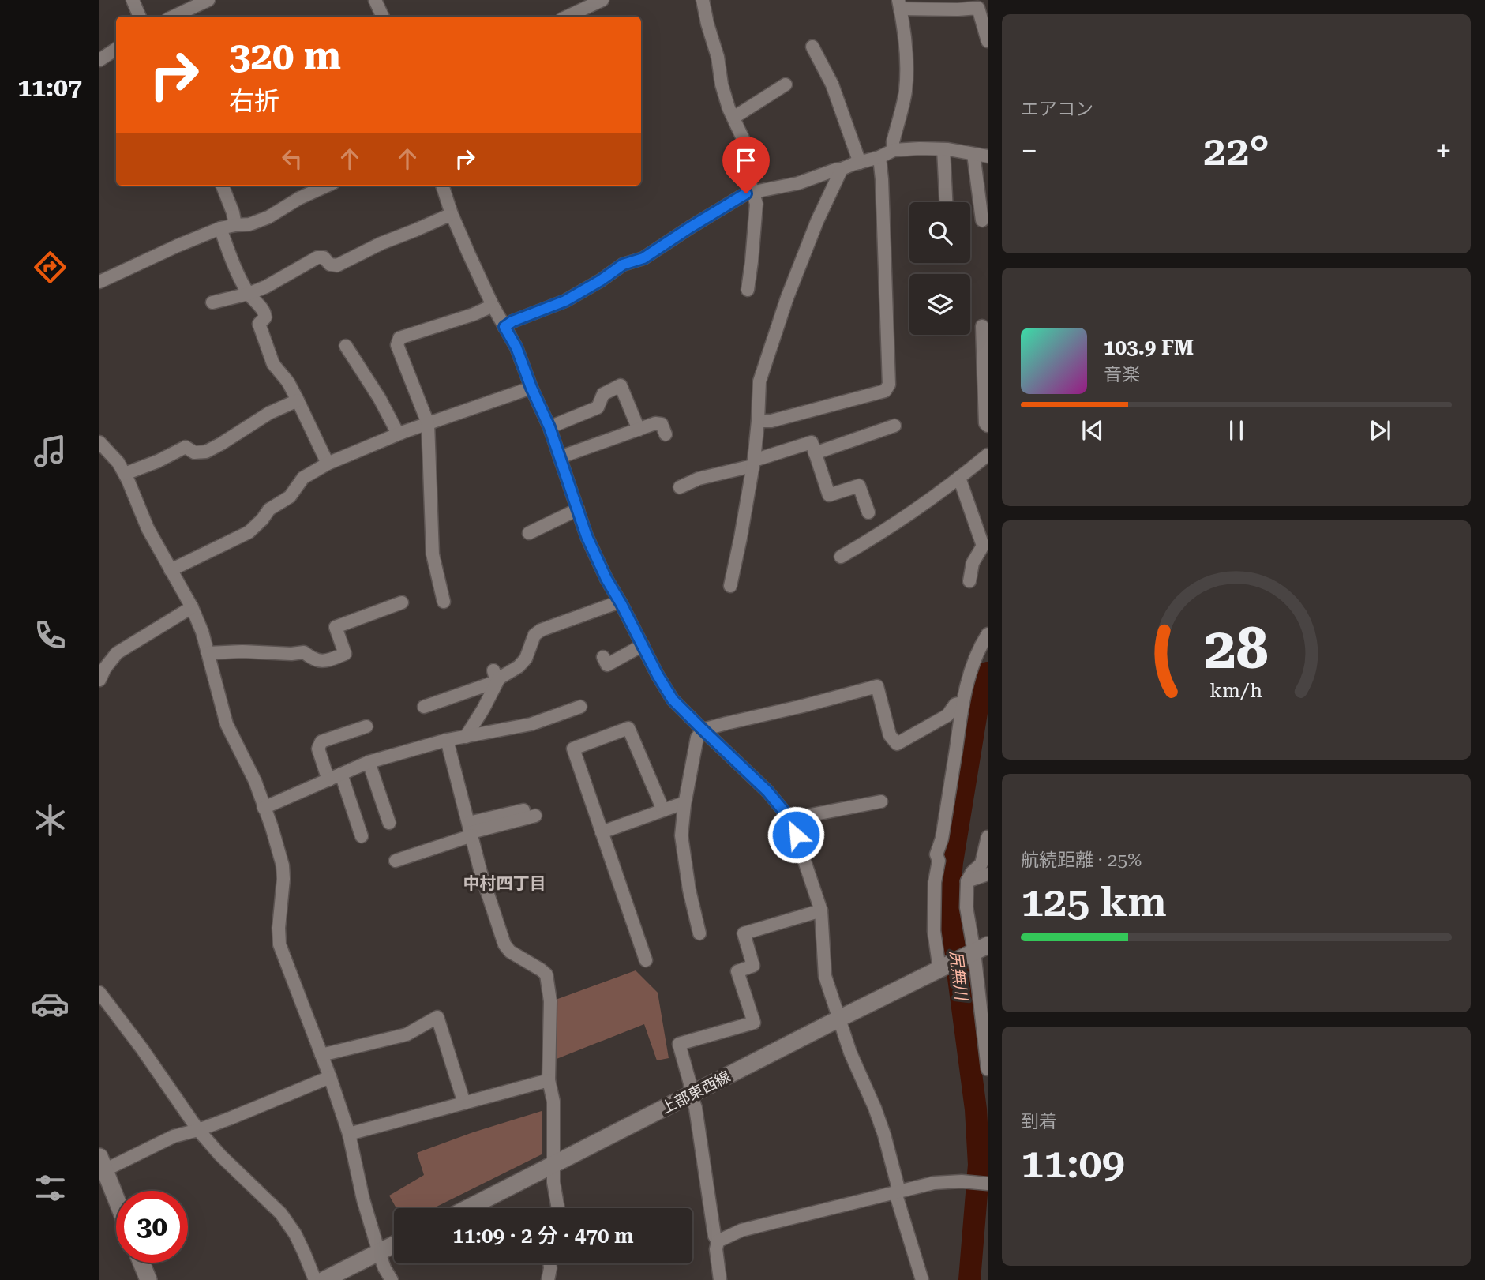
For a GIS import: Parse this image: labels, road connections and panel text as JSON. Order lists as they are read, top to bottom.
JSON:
{
  "streets": {
    "street": ["上部東西線"]
  },
  "districts": ["中村四丁目"],
  "water": ["尻無川"],
  "page": {
    "tabs": "11:07",
    "tile": [
      "エアコン",
      ["航続距離 · 25%", "125 km"],
      ["到着", "11:09"]
    ],
    "turn": ["320 m", "右折"],
    "heat": ["−", "22°", "+"],
    "song": ["103.9 FM", "音楽"],
    "limit": "30",
    "trip": "11:09 · 2 分 · 470 m",
    "gauge": ["28", "km/h"]
  }
}
